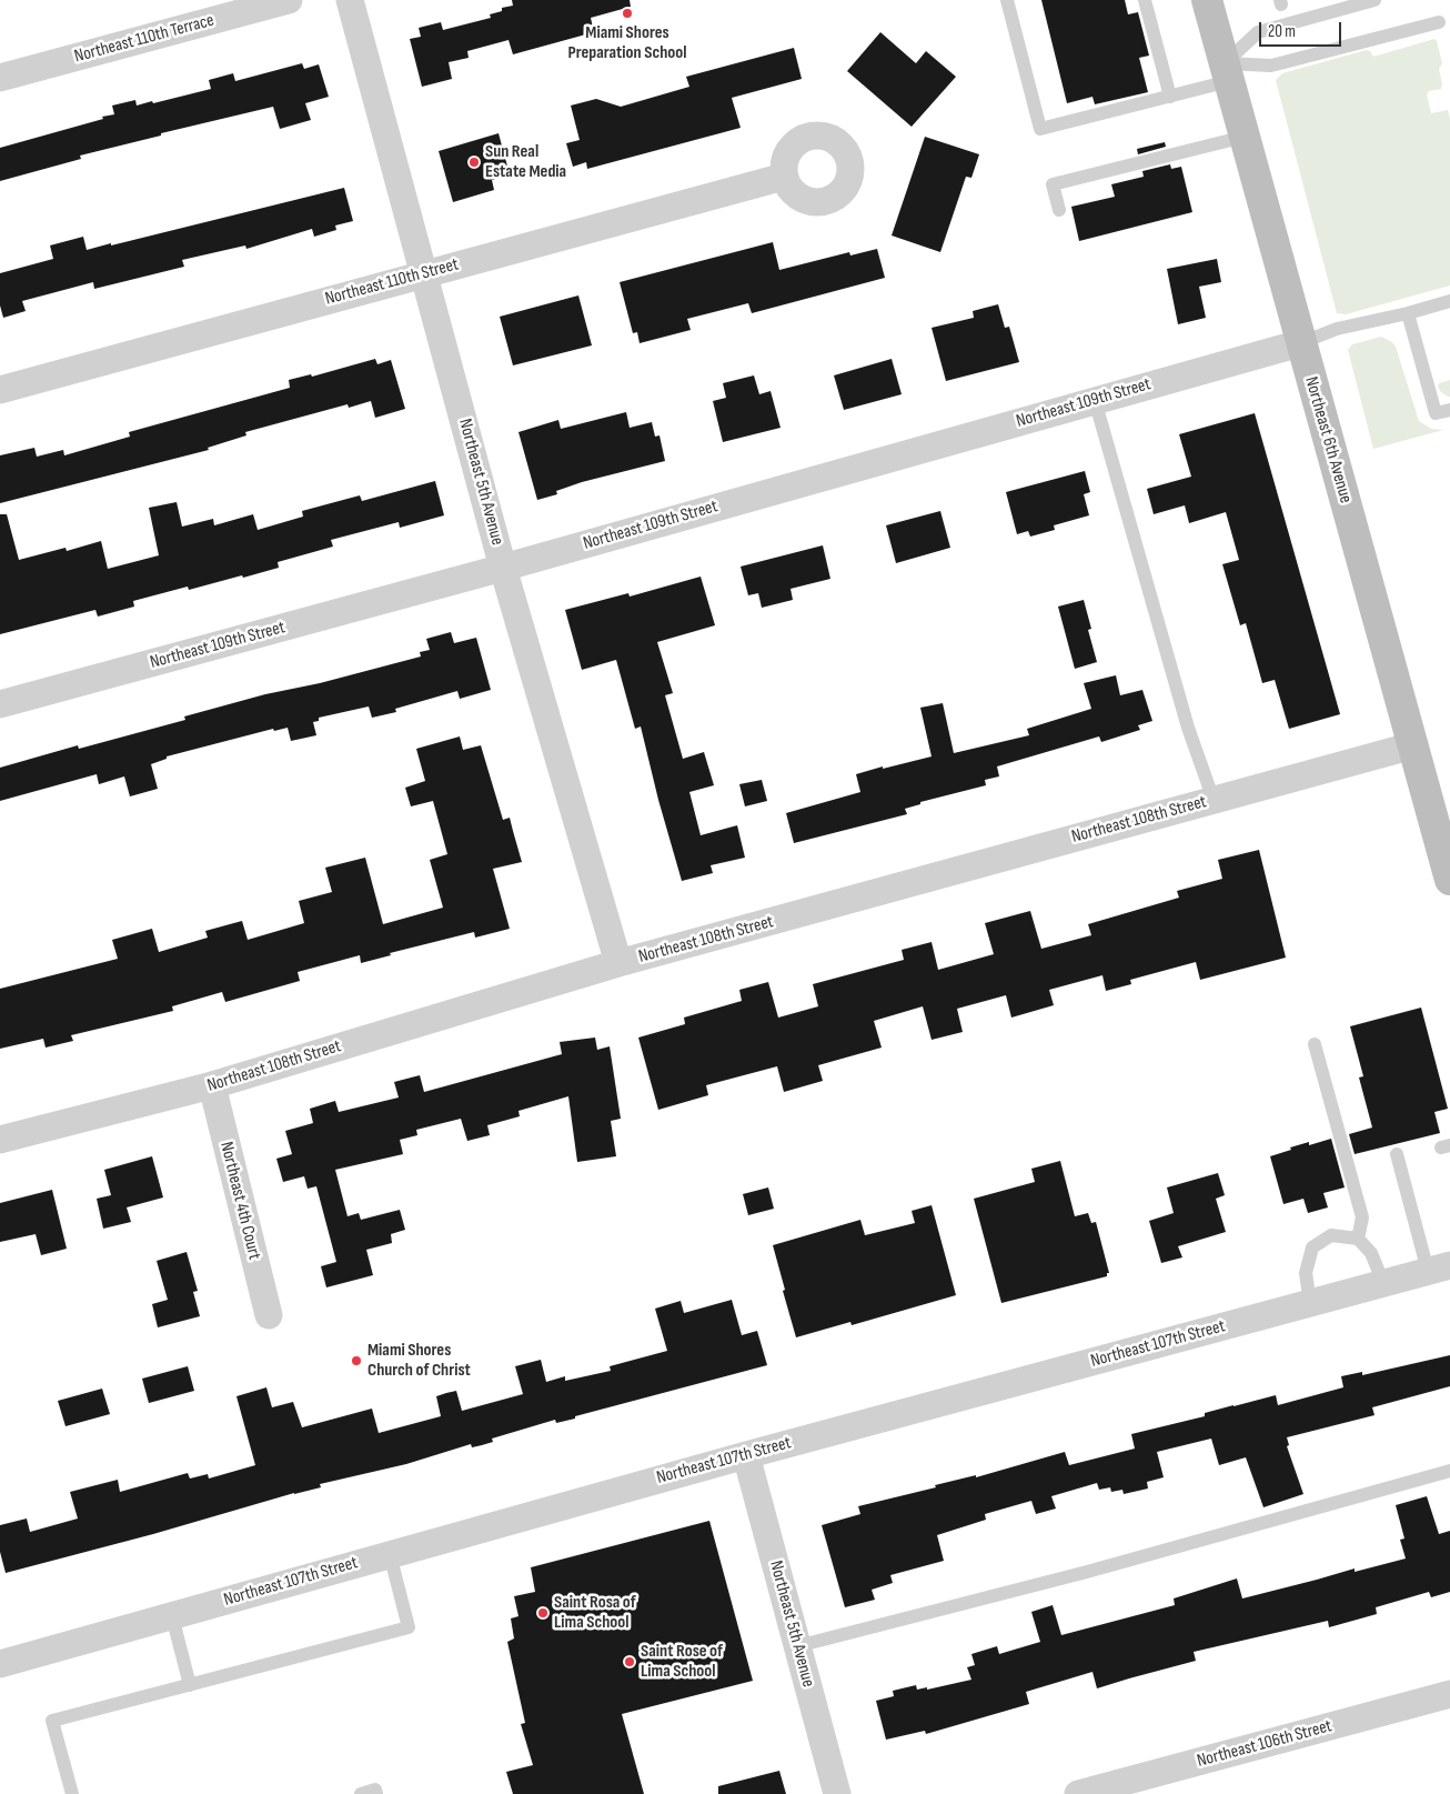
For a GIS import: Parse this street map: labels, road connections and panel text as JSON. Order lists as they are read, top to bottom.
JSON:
{
  "streets": {
    "main road": ["Northeast 6th Avenue"],
    "street": [
      "Northeast 110th Terrace",
      "Northeast 110th Street",
      "Northeast 109th Street",
      "Northeast 5th Avenue",
      "Northeast 108th Street",
      "Northeast 4th Court",
      "Northeast 107th Street",
      "Northeast 106th Street"
    ]
  },
  "crossings": [
    ["Northeast 110th Street", "Northeast 5th Avenue"],
    ["Northeast 109th Street", "Northeast 6th Avenue"],
    ["Northeast 109th Street", "Northeast 5th Avenue"],
    ["Northeast 6th Avenue", "Northeast 108th Street"],
    ["Northeast 5th Avenue", "Northeast 108th Street"],
    ["Northeast 5th Avenue", "Northeast 107th Street"],
    ["Northeast 108th Street", "Northeast 4th Court"]
  ],
  "places": [
    "Miami Shores Preparation School",
    "Sun Real Estate Media",
    "Miami Shores Church of Christ",
    "Saint Rosa of Lima School",
    "Saint Rose of Lima School"
  ],
  "scale_bar": "20 m"
}
